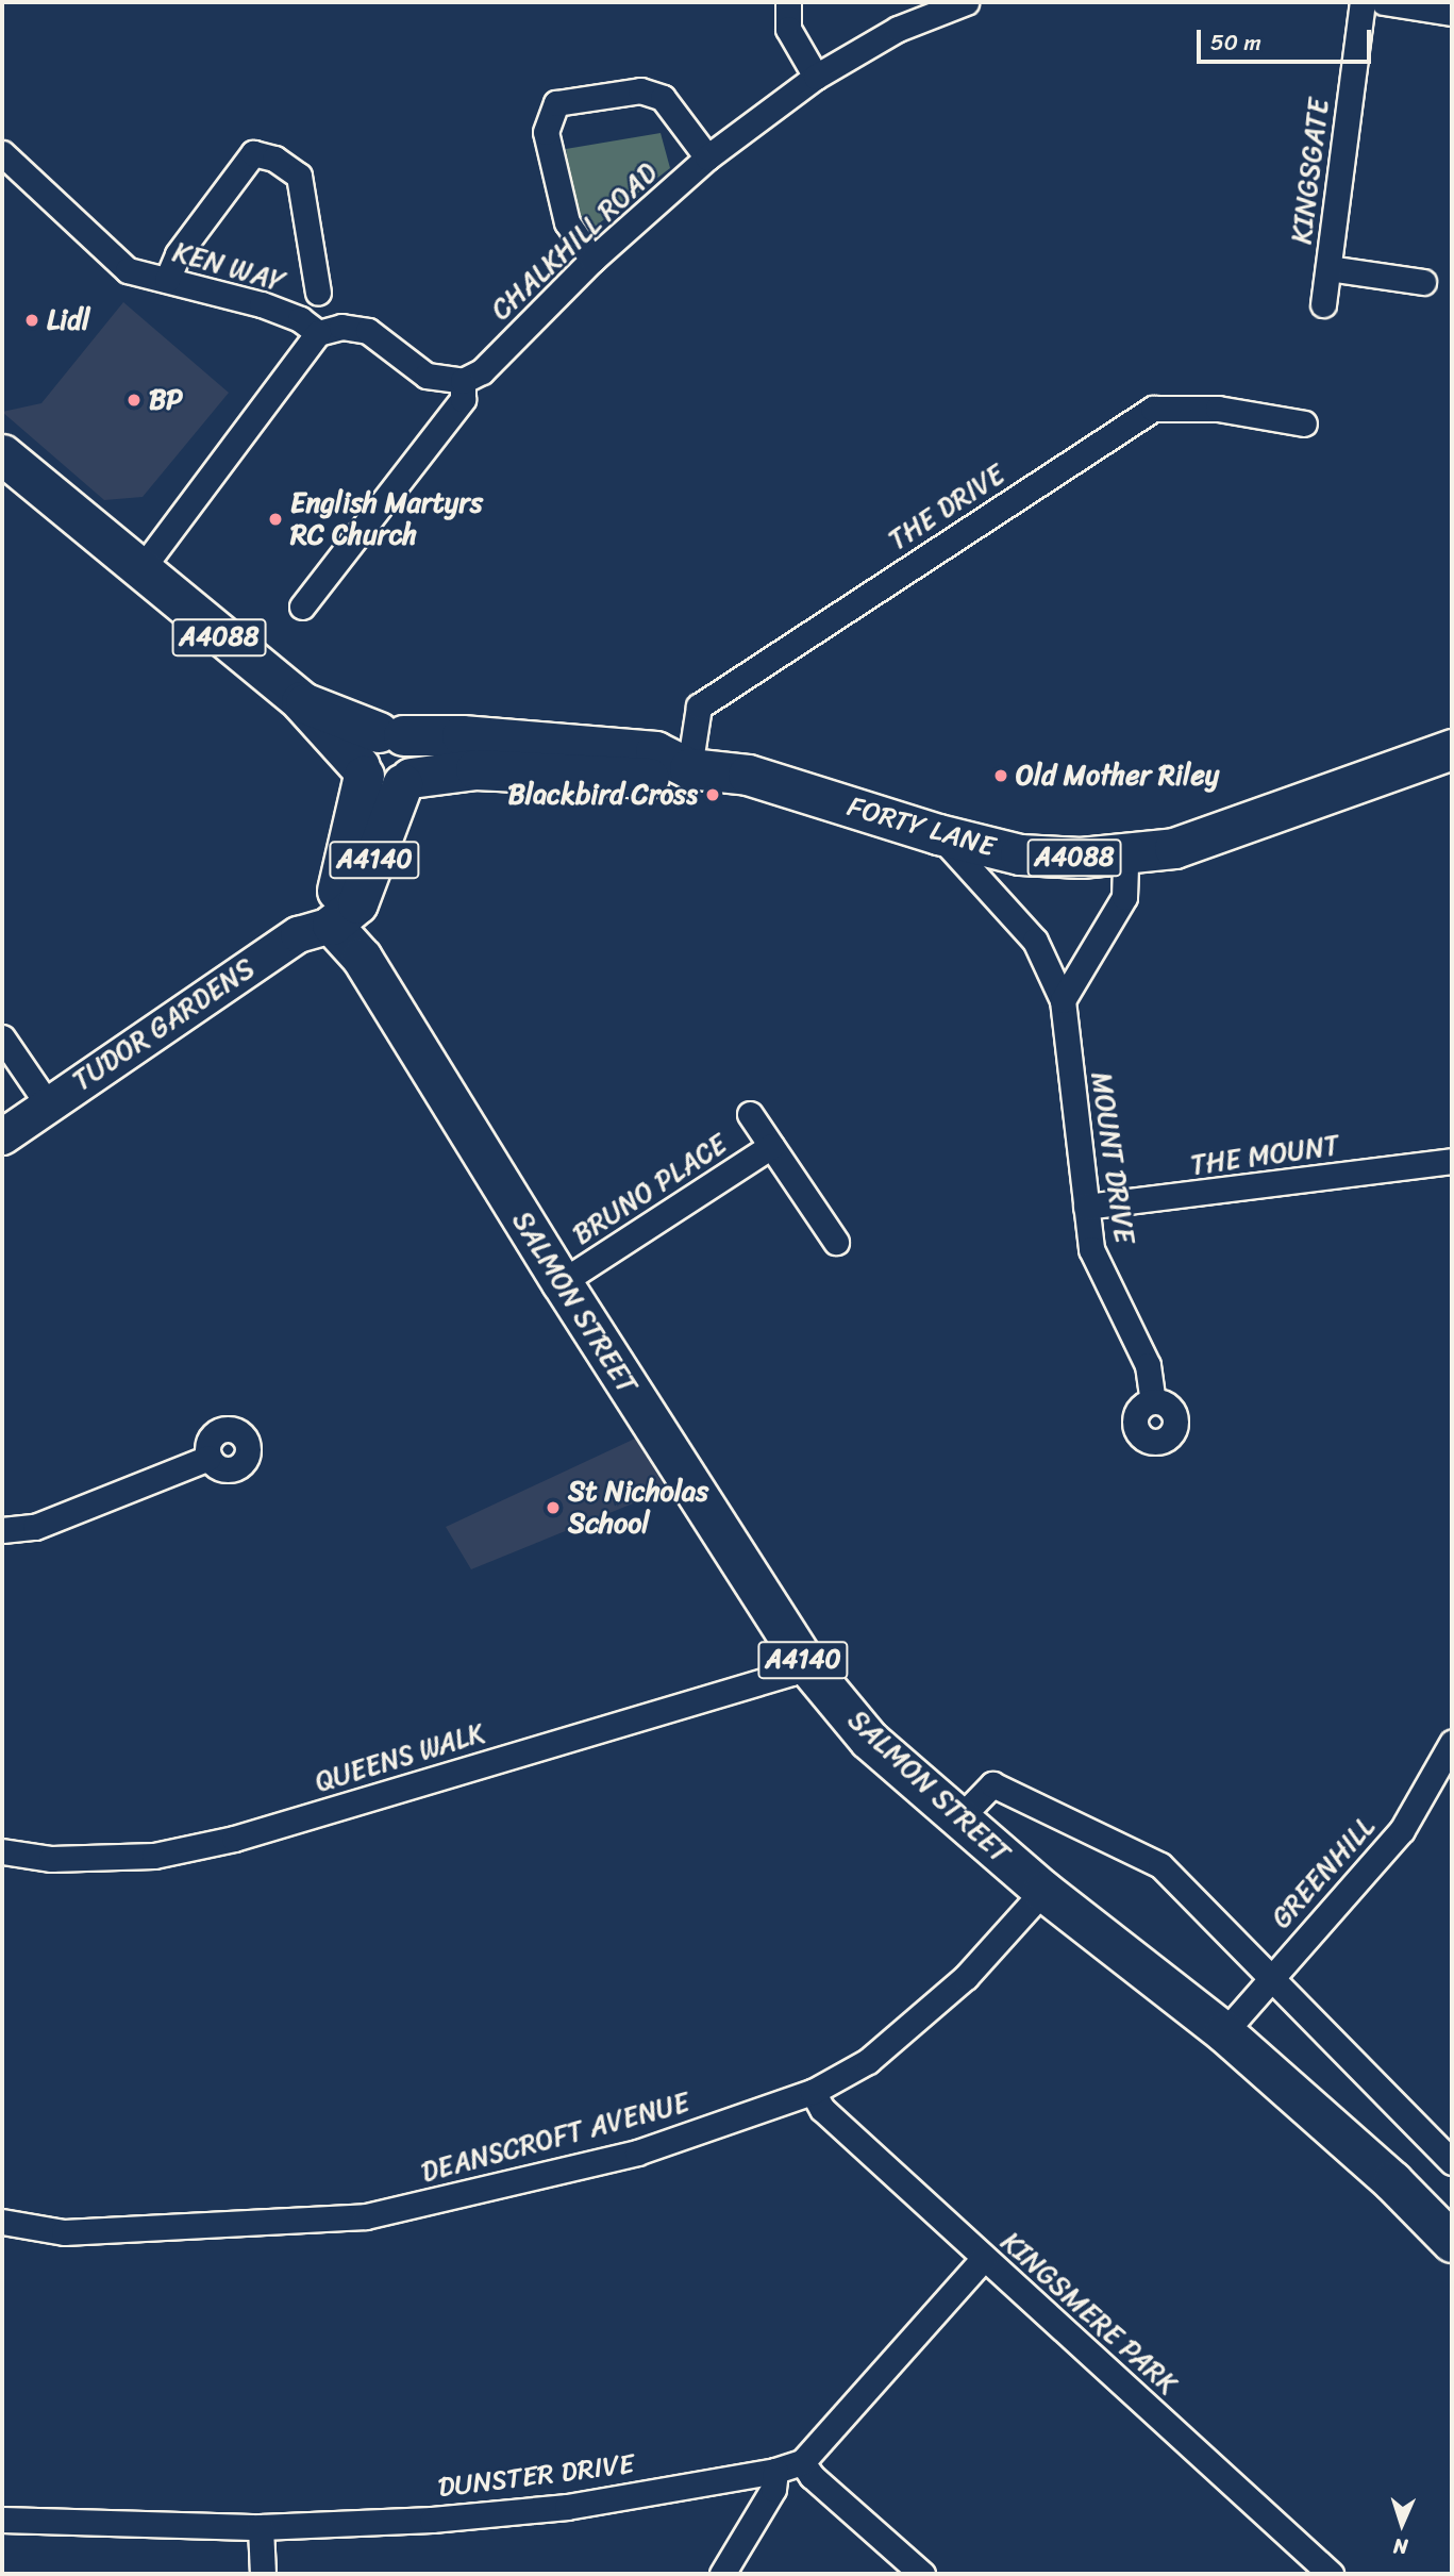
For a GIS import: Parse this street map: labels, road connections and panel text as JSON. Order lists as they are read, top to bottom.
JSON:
{
  "streets": {
    "main road": [
      "A4088",
      "FORTY LANE",
      "A4140",
      "TUDOR GARDENS",
      "SALMON STREET"
    ],
    "street": [
      "KINGSGATE",
      "CHALKHILL ROAD",
      "KEN WAY",
      "THE DRIVE",
      "THE MOUNT",
      "MOUNT DRIVE",
      "BRUNO PLACE",
      "QUEENS WALK",
      "GREENHILL",
      "DEANSCROFT AVENUE",
      "KINGSMERE PARK",
      "DUNSTER DRIVE"
    ]
  },
  "crossings": [
    ["THE DRIVE", "FORTY LANE"],
    ["A4088", "FORTY LANE"],
    ["A4088", "A4140"],
    ["FORTY LANE", "A4140"],
    ["FORTY LANE", "MOUNT DRIVE"],
    ["A4140", "TUDOR GARDENS"],
    ["A4140", "SALMON STREET"],
    ["TUDOR GARDENS", "SALMON STREET"],
    ["THE MOUNT", "MOUNT DRIVE"],
    ["BRUNO PLACE", "SALMON STREET"],
    ["SALMON STREET", "QUEENS WALK"],
    ["SALMON STREET", "GREENHILL"],
    ["SALMON STREET", "DEANSCROFT AVENUE"],
    ["DEANSCROFT AVENUE", "KINGSMERE PARK"]
  ],
  "places": [
    "Lidl",
    "BP",
    "English Martyrs RC Church",
    "Old Mother Riley",
    "Blackbird Cross",
    "St Nicholas School"
  ],
  "scale_bar": "50 m",
  "north": "bottom"
}
